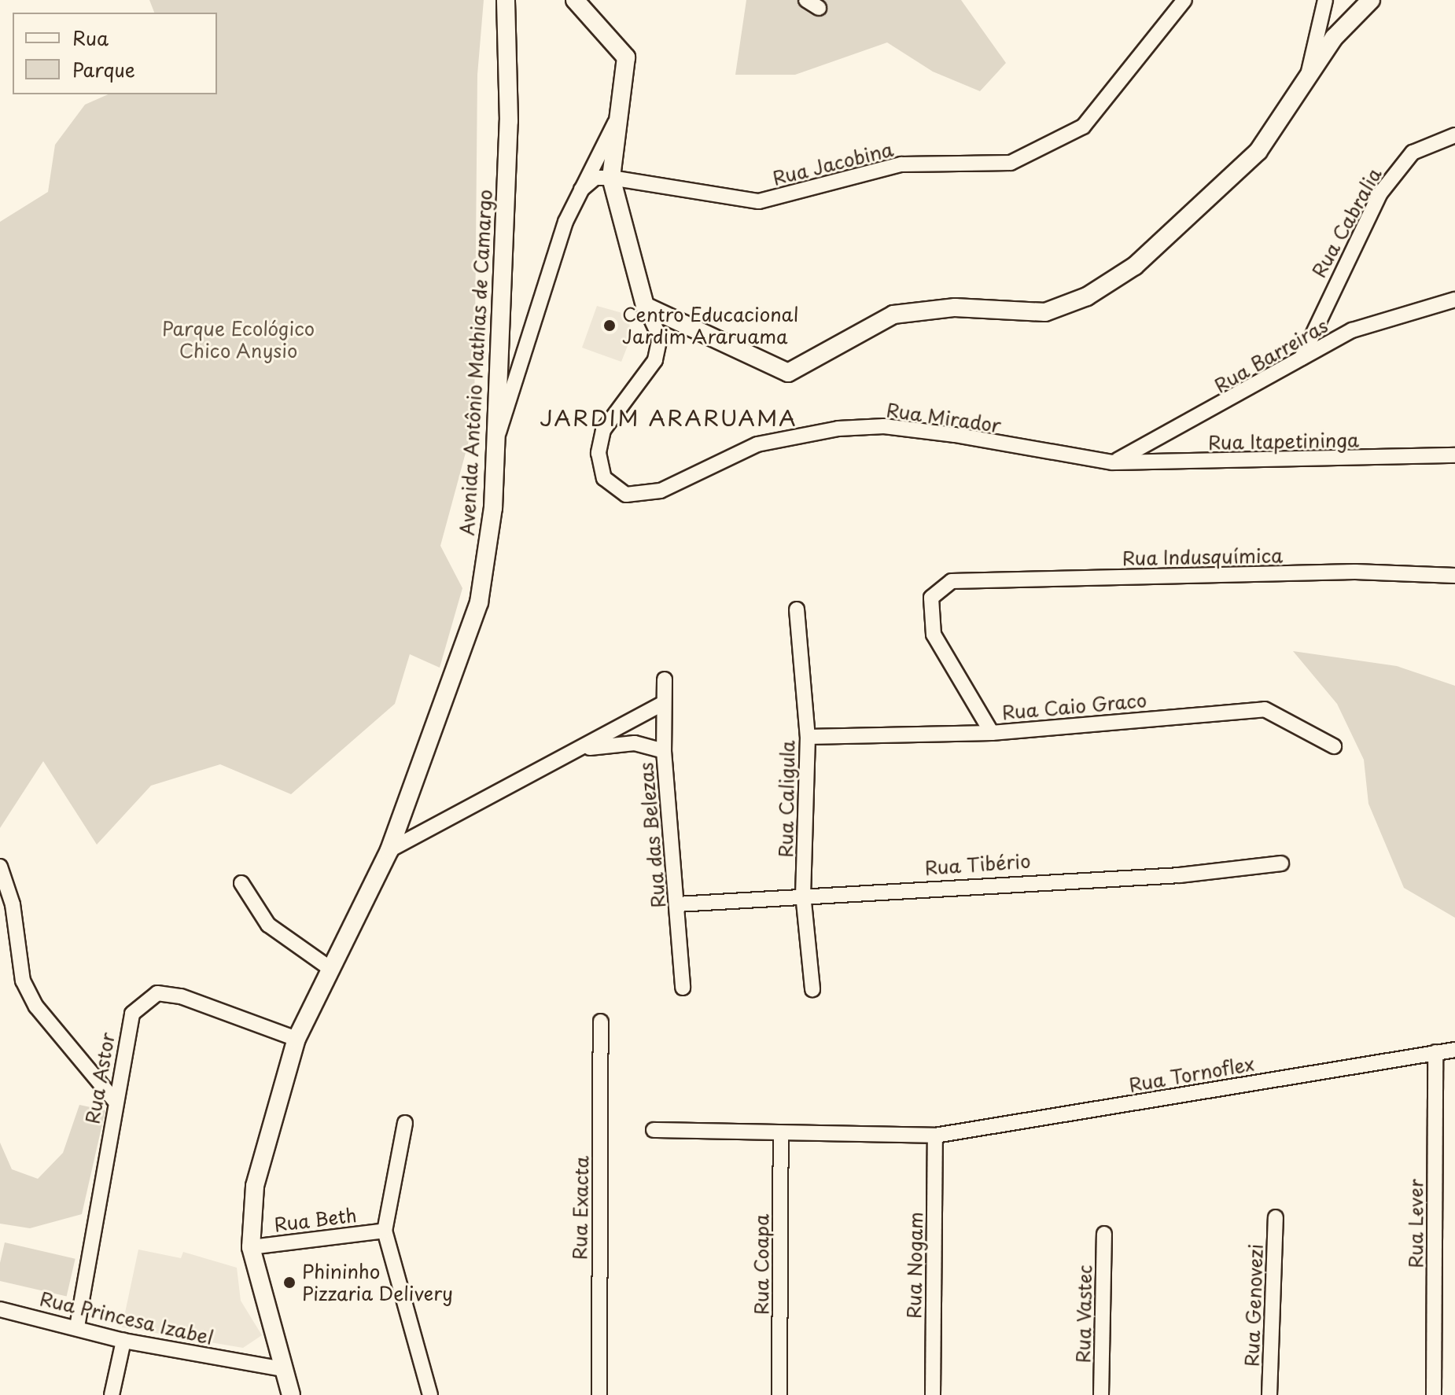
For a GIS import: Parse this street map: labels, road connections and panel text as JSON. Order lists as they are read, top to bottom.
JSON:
{
  "streets": {
    "street": [
      "Rua Jacobina",
      "Rua Cabralia",
      "Rua Barreiras",
      "Avenida Antônio Mathias de Camargo",
      "Rua Mirador",
      "Rua Itapetininga",
      "Rua Indusquímica",
      "Rua Caio Graco",
      "Rua Caligula",
      "Rua das Belezas",
      "Rua Tibério",
      "Rua Tornoflex",
      "Rua Astor",
      "Rua Exacta",
      "Rua Beth",
      "Rua Lever",
      "Rua Coapa",
      "Rua Nogam",
      "Rua Genovezi",
      "Rua Vastec",
      "Rua Princesa Izabel"
    ]
  },
  "crossings": [
    ["Rua Cabralia", "Rua Barreiras"],
    ["Rua Barreiras", "Rua Mirador"],
    ["Rua Barreiras", "Rua Itapetininga"],
    ["Avenida Antônio Mathias de Camargo", "Rua Astor"],
    ["Avenida Antônio Mathias de Camargo", "Rua Beth"],
    ["Avenida Antônio Mathias de Camargo", "Rua Princesa Izabel"],
    ["Rua Mirador", "Rua Itapetininga"],
    ["Rua Indusquímica", "Rua Caio Graco"],
    ["Rua Caio Graco", "Rua Caligula"],
    ["Rua Caligula", "Rua Tibério"],
    ["Rua das Belezas", "Rua Tibério"],
    ["Rua Tornoflex", "Rua Lever"],
    ["Rua Tornoflex", "Rua Nogam"],
    ["Rua Astor", "Rua Princesa Izabel"]
  ],
  "districts": ["JARDIM ARARUAMA"],
  "parks": ["Parque Ecológico Chico Anysio"],
  "places": ["Centro Educacional Jardim Araruama", "Phininho Pizzaria Delivery"],
  "legend": ["Rua", "Parque"]
}
